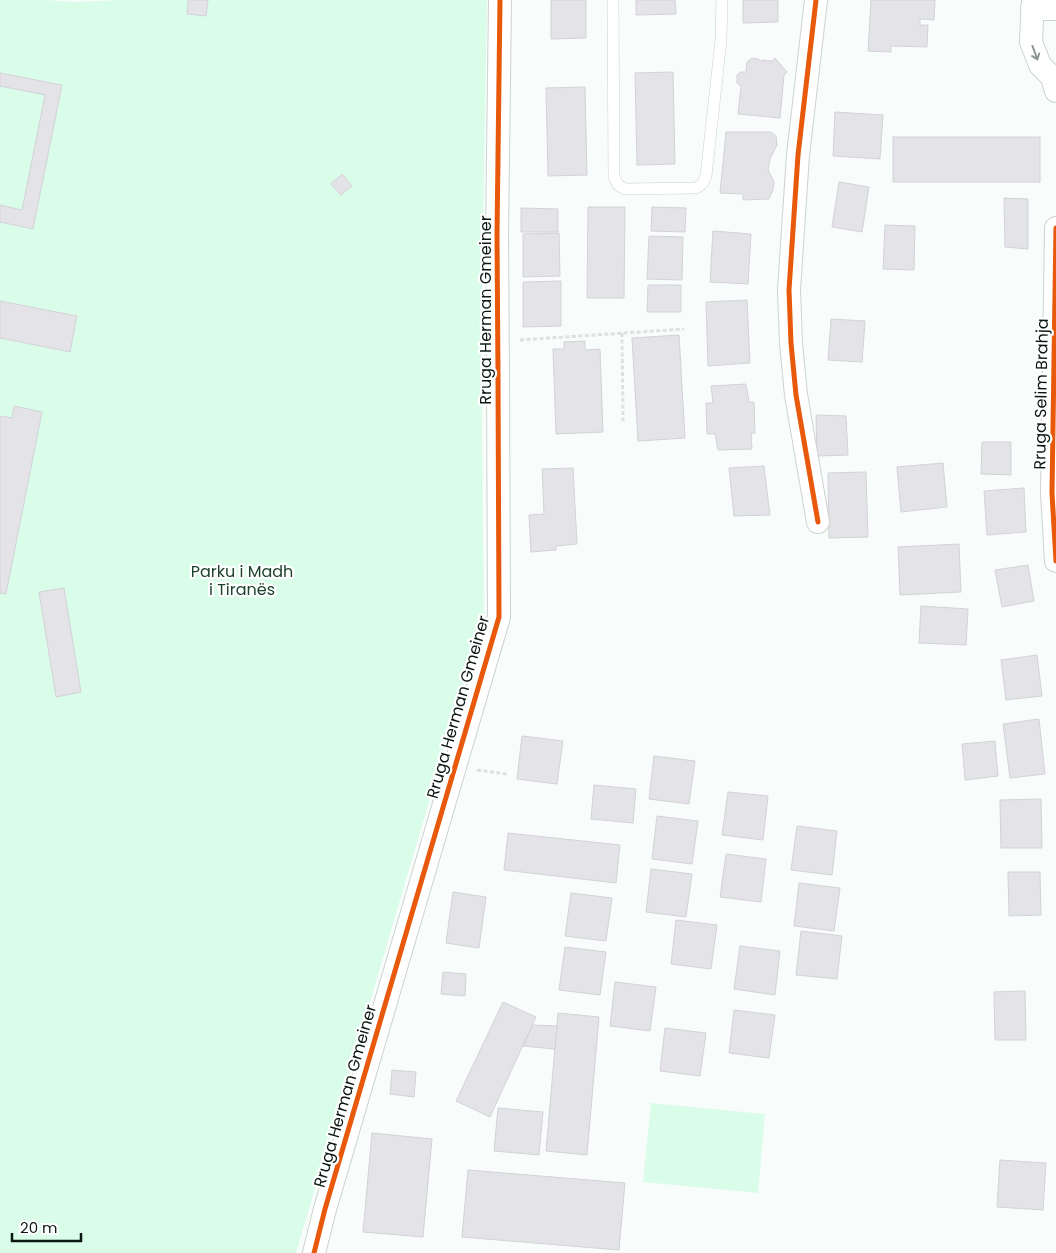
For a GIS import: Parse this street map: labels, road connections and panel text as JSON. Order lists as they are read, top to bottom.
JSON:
{
  "streets": {
    "street": ["Rruga Herman Gmeiner", "Rruga Selim Brahja"]
  },
  "parks": ["Parku i Madh i Tiranës"],
  "scale_bar": "20 m"
}
